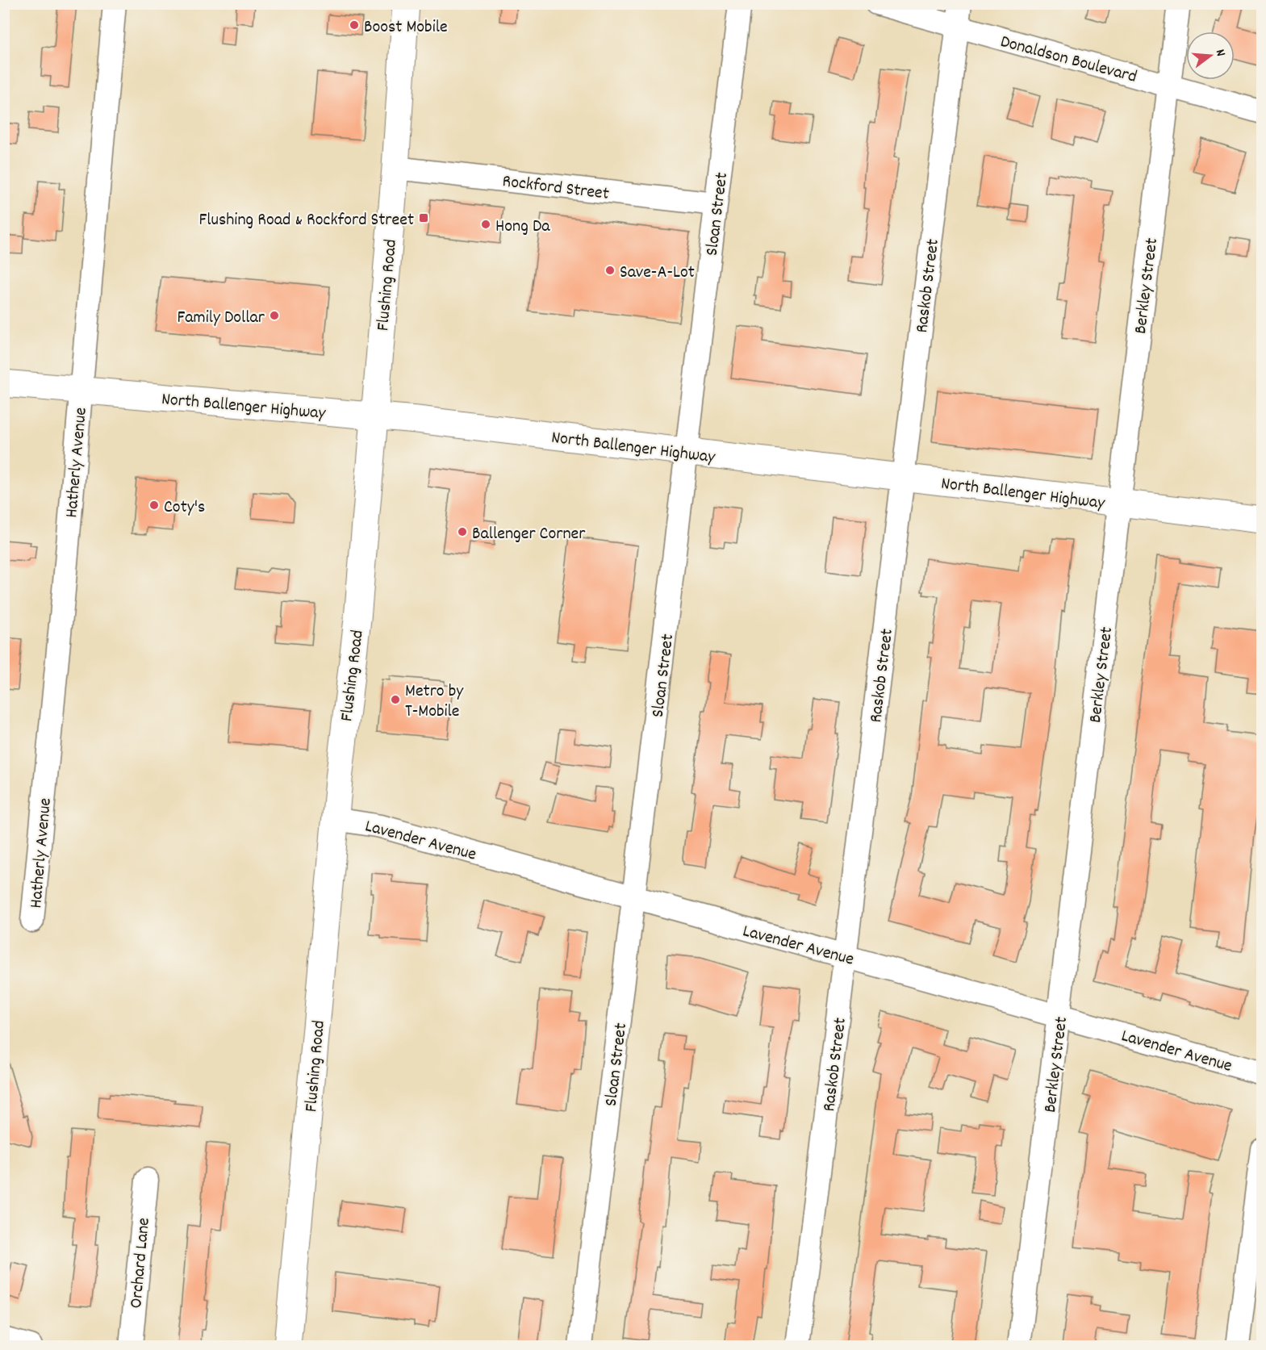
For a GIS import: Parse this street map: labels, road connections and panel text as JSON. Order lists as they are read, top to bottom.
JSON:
{
  "streets": {
    "main road": ["Flushing Road", "North Ballenger Highway"],
    "street": [
      "Donaldson Boulevard",
      "Rockford Street",
      "Sloan Street",
      "Raskob Street",
      "Berkley Street",
      "Hatherly Avenue",
      "Lavender Avenue",
      "Orchard Lane"
    ]
  },
  "crossings": [
    ["Donaldson Boulevard", "Raskob Street"],
    ["Donaldson Boulevard", "Berkley Street"],
    ["Rockford Street", "Sloan Street"],
    ["Rockford Street", "Flushing Road"],
    ["Sloan Street", "North Ballenger Highway"],
    ["Sloan Street", "Lavender Avenue"],
    ["Flushing Road", "North Ballenger Highway"],
    ["Flushing Road", "Lavender Avenue"],
    ["Raskob Street", "North Ballenger Highway"],
    ["Raskob Street", "Lavender Avenue"],
    ["Berkley Street", "North Ballenger Highway"],
    ["Berkley Street", "Lavender Avenue"],
    ["North Ballenger Highway", "Hatherly Avenue"]
  ],
  "places": {
    "other": [
      "Boost Mobile",
      "Hong Da",
      "Save-A-Lot",
      "Family Dollar",
      "Coty's",
      "Ballenger Corner",
      "Metro by T-Mobile"
    ],
    "transit": ["Flushing Road & Rockford Street"]
  },
  "north": "right"
}
